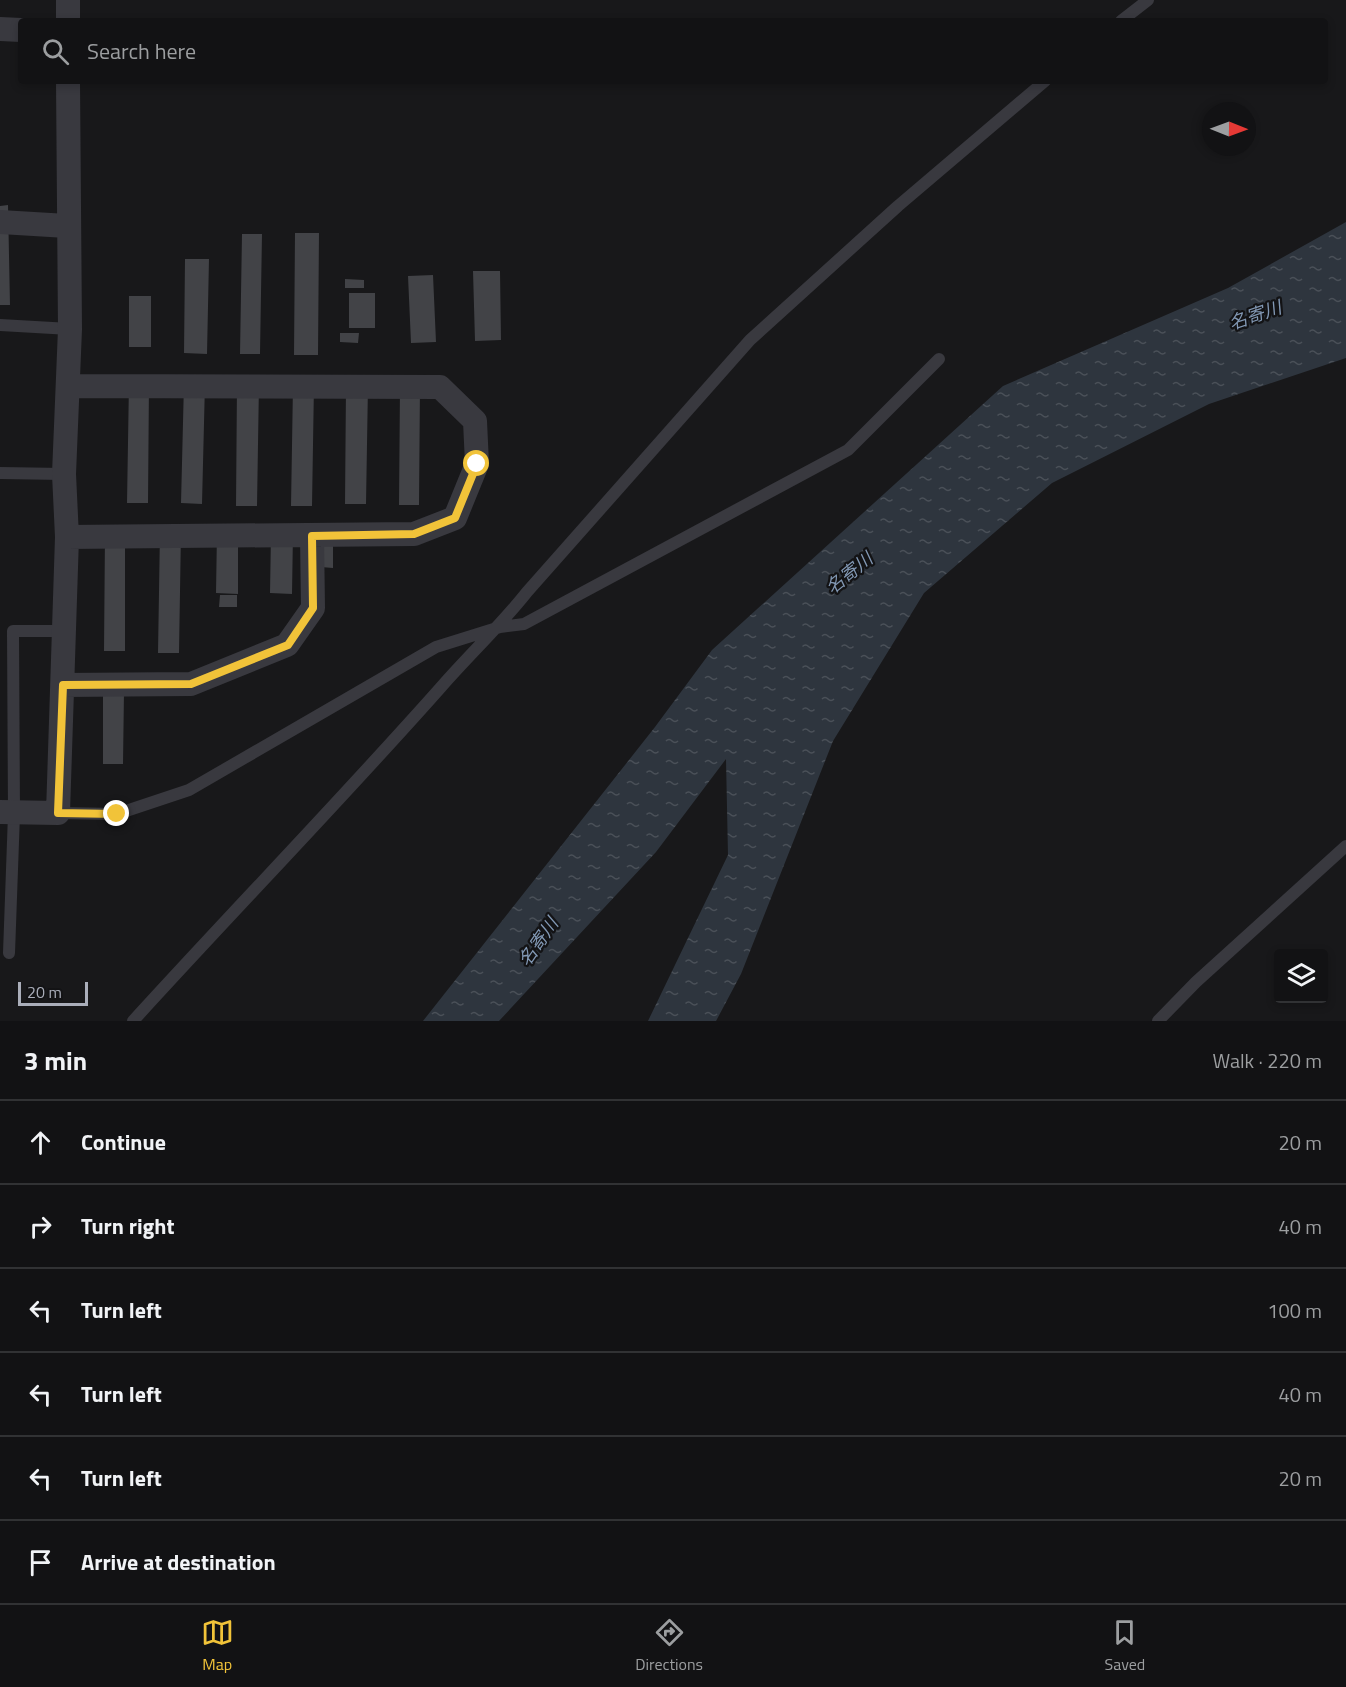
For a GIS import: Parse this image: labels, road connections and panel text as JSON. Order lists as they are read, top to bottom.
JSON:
{
  "water": ["名寄川"],
  "scale_bar": "20 m",
  "north": "right",
  "page": {
    "search": "Search here",
    "scale": "20 m",
    "heading": ["3 min", "Walk · 220 m"],
    "list": [
      ["Continue", "20 m"],
      ["Turn right", "40 m"],
      ["Turn left", "100 m"],
      ["Turn left", "40 m"],
      ["Turn left", "20 m"],
      "Arrive at destination"
    ],
    "nav": ["Map", "Directions", "Saved"]
  }
}
